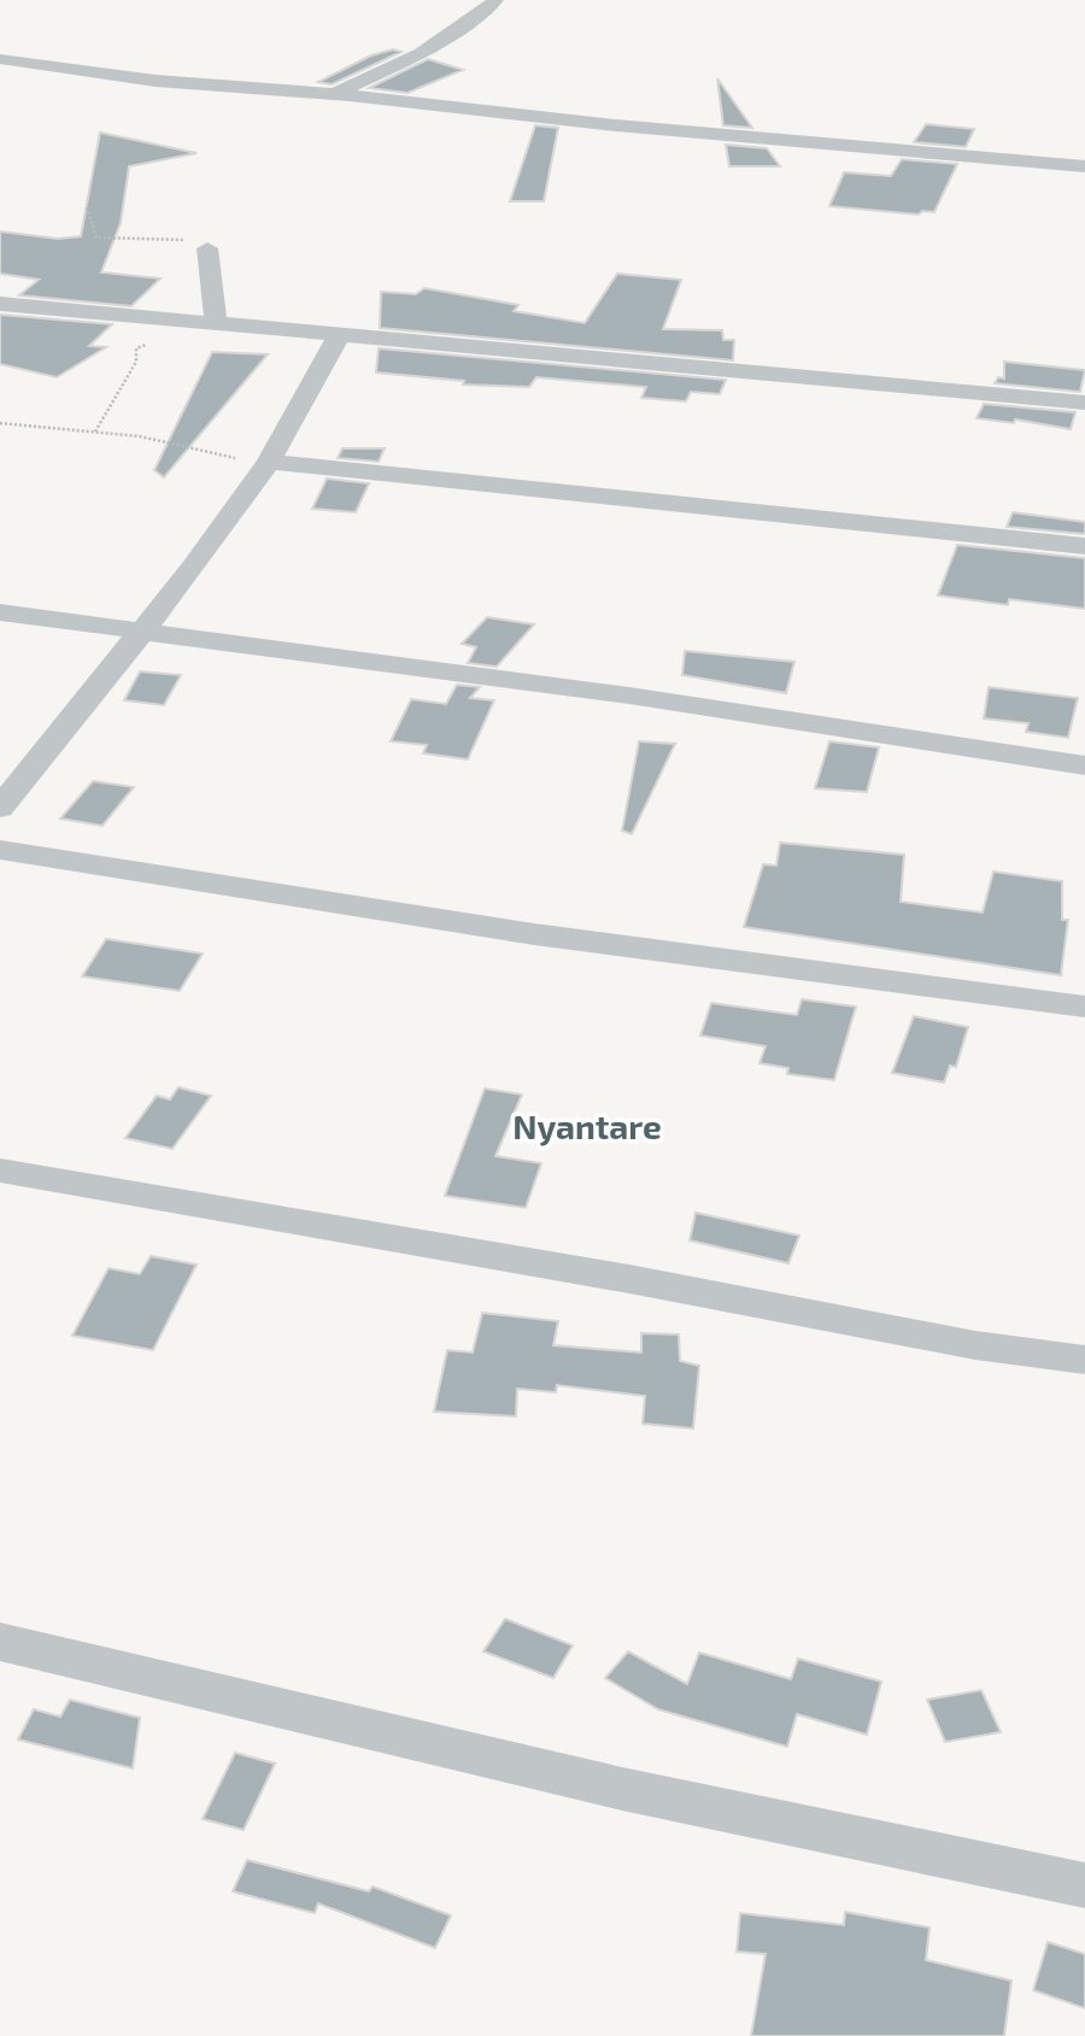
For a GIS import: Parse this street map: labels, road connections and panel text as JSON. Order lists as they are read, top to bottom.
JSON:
{
  "districts": ["Nyantare"]
}
